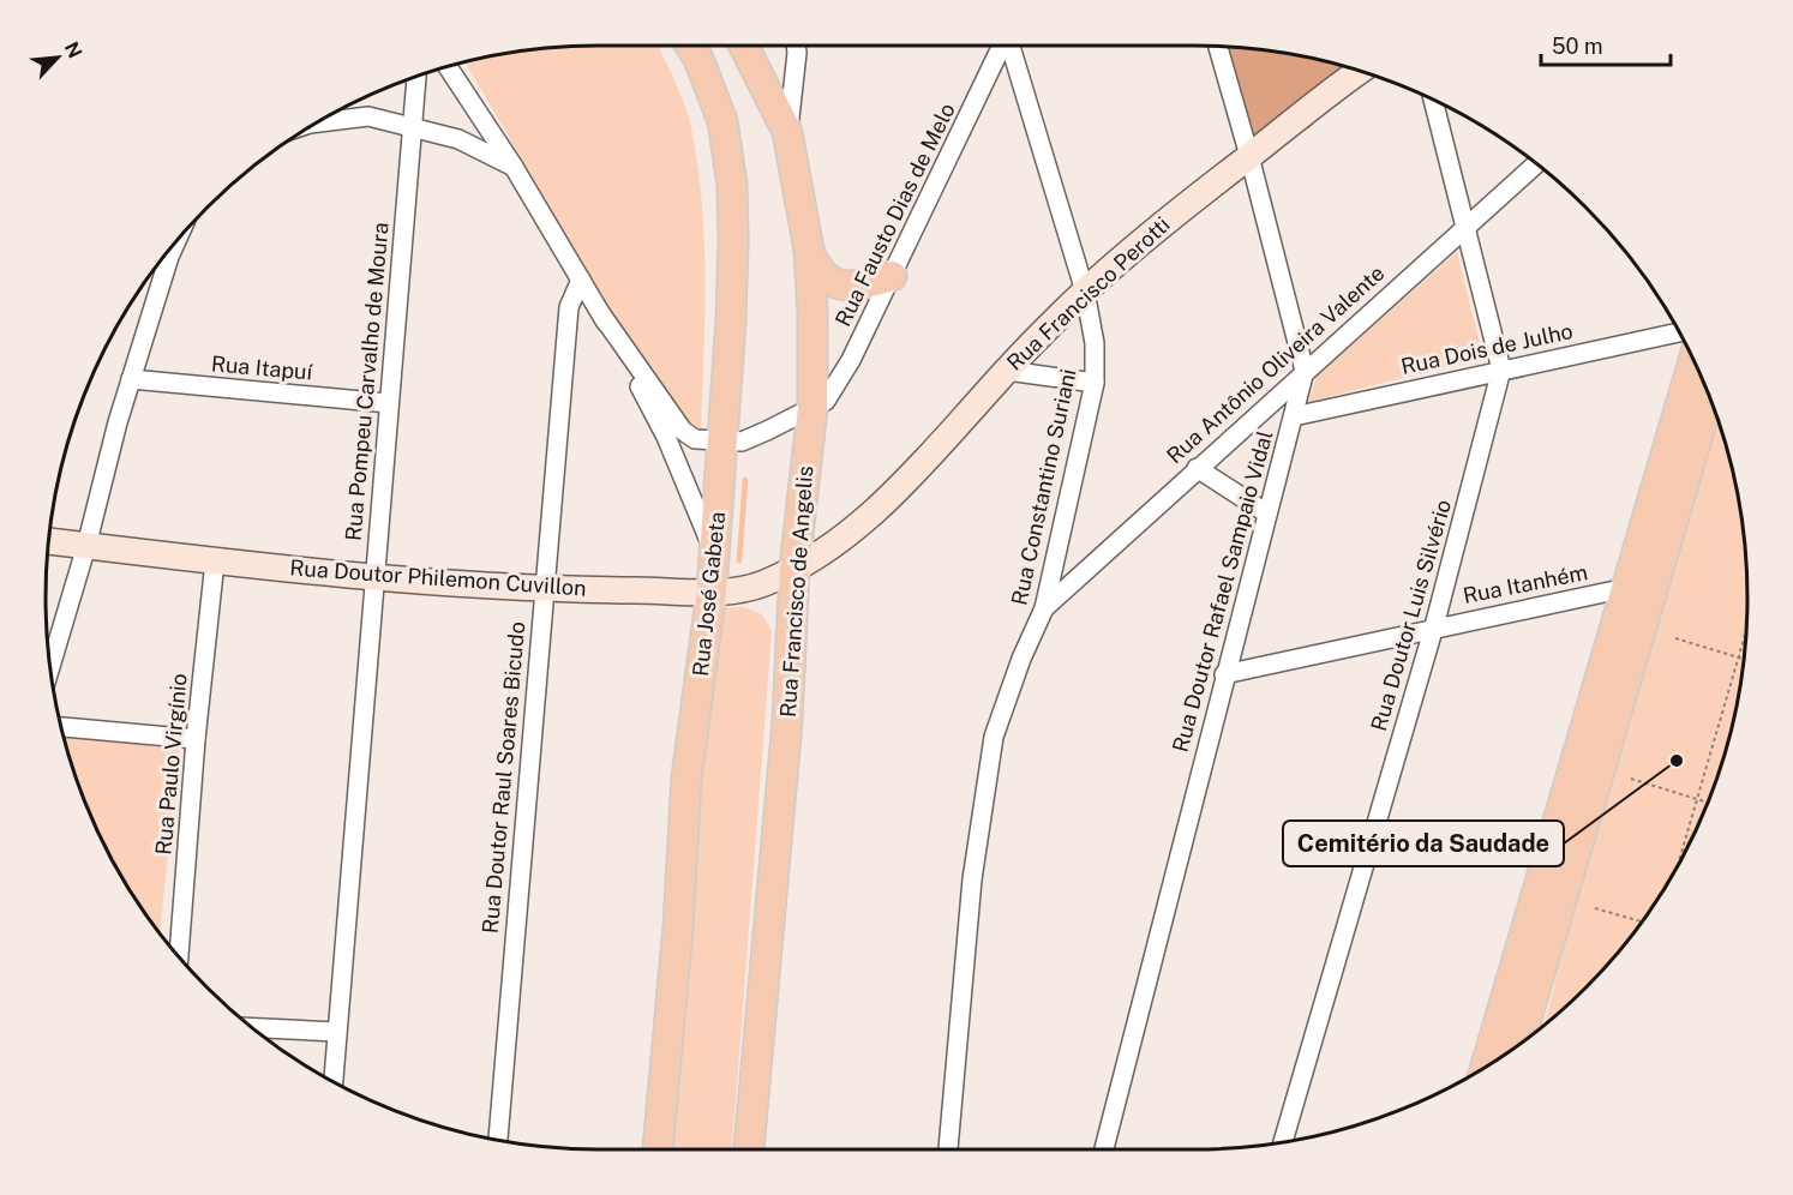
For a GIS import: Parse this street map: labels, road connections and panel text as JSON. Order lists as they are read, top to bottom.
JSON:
{
  "streets": {
    "main road": ["Rua Francisco de Angelis", "Rua José Gabeta"],
    "street": [
      "Rua Fausto Dias de Melo",
      "Rua Francisco Perotti",
      "Rua Dois de Julho",
      "Rua Antônio Oliveira Valente",
      "Rua Itapuí",
      "Rua Pompeu Carvalho de Moura",
      "Rua Constantino Suriani",
      "Rua Doutor Philemon Cuvillon",
      "Rua Itanhém",
      "Rua Doutor Rafael Sampaio Vidal",
      "Rua Doutor Luis Silvério",
      "Rua Paulo Virgínio",
      "Rua Doutor Raul Soares Bicudo"
    ]
  },
  "crossings": [
    ["Rua Fausto Dias de Melo", "Rua Francisco de Angelis"],
    ["Rua Francisco Perotti", "Rua Constantino Suriani"],
    ["Rua Francisco Perotti", "Rua Doutor Philemon Cuvillon"],
    ["Rua Francisco Perotti", "Rua Doutor Rafael Sampaio Vidal"],
    ["Rua Dois de Julho", "Rua Doutor Rafael Sampaio Vidal"],
    ["Rua Dois de Julho", "Rua Doutor Luis Silvério"],
    ["Rua Antônio Oliveira Valente", "Rua Constantino Suriani"],
    ["Rua Antônio Oliveira Valente", "Rua Doutor Rafael Sampaio Vidal"],
    ["Rua Antônio Oliveira Valente", "Rua Doutor Luis Silvério"],
    ["Rua Itapuí", "Rua Pompeu Carvalho de Moura"],
    ["Rua Pompeu Carvalho de Moura", "Rua Doutor Philemon Cuvillon"],
    ["Rua Doutor Philemon Cuvillon", "Rua Francisco de Angelis"],
    ["Rua Doutor Philemon Cuvillon", "Rua José Gabeta"],
    ["Rua Doutor Philemon Cuvillon", "Rua Paulo Virgínio"],
    ["Rua Doutor Philemon Cuvillon", "Rua Doutor Raul Soares Bicudo"],
    ["Rua Itanhém", "Rua Doutor Rafael Sampaio Vidal"],
    ["Rua Itanhém", "Rua Doutor Luis Silvério"]
  ],
  "places": ["Cemitério da Saudade"],
  "scale_bar": "50 m",
  "north": "top right"
}
